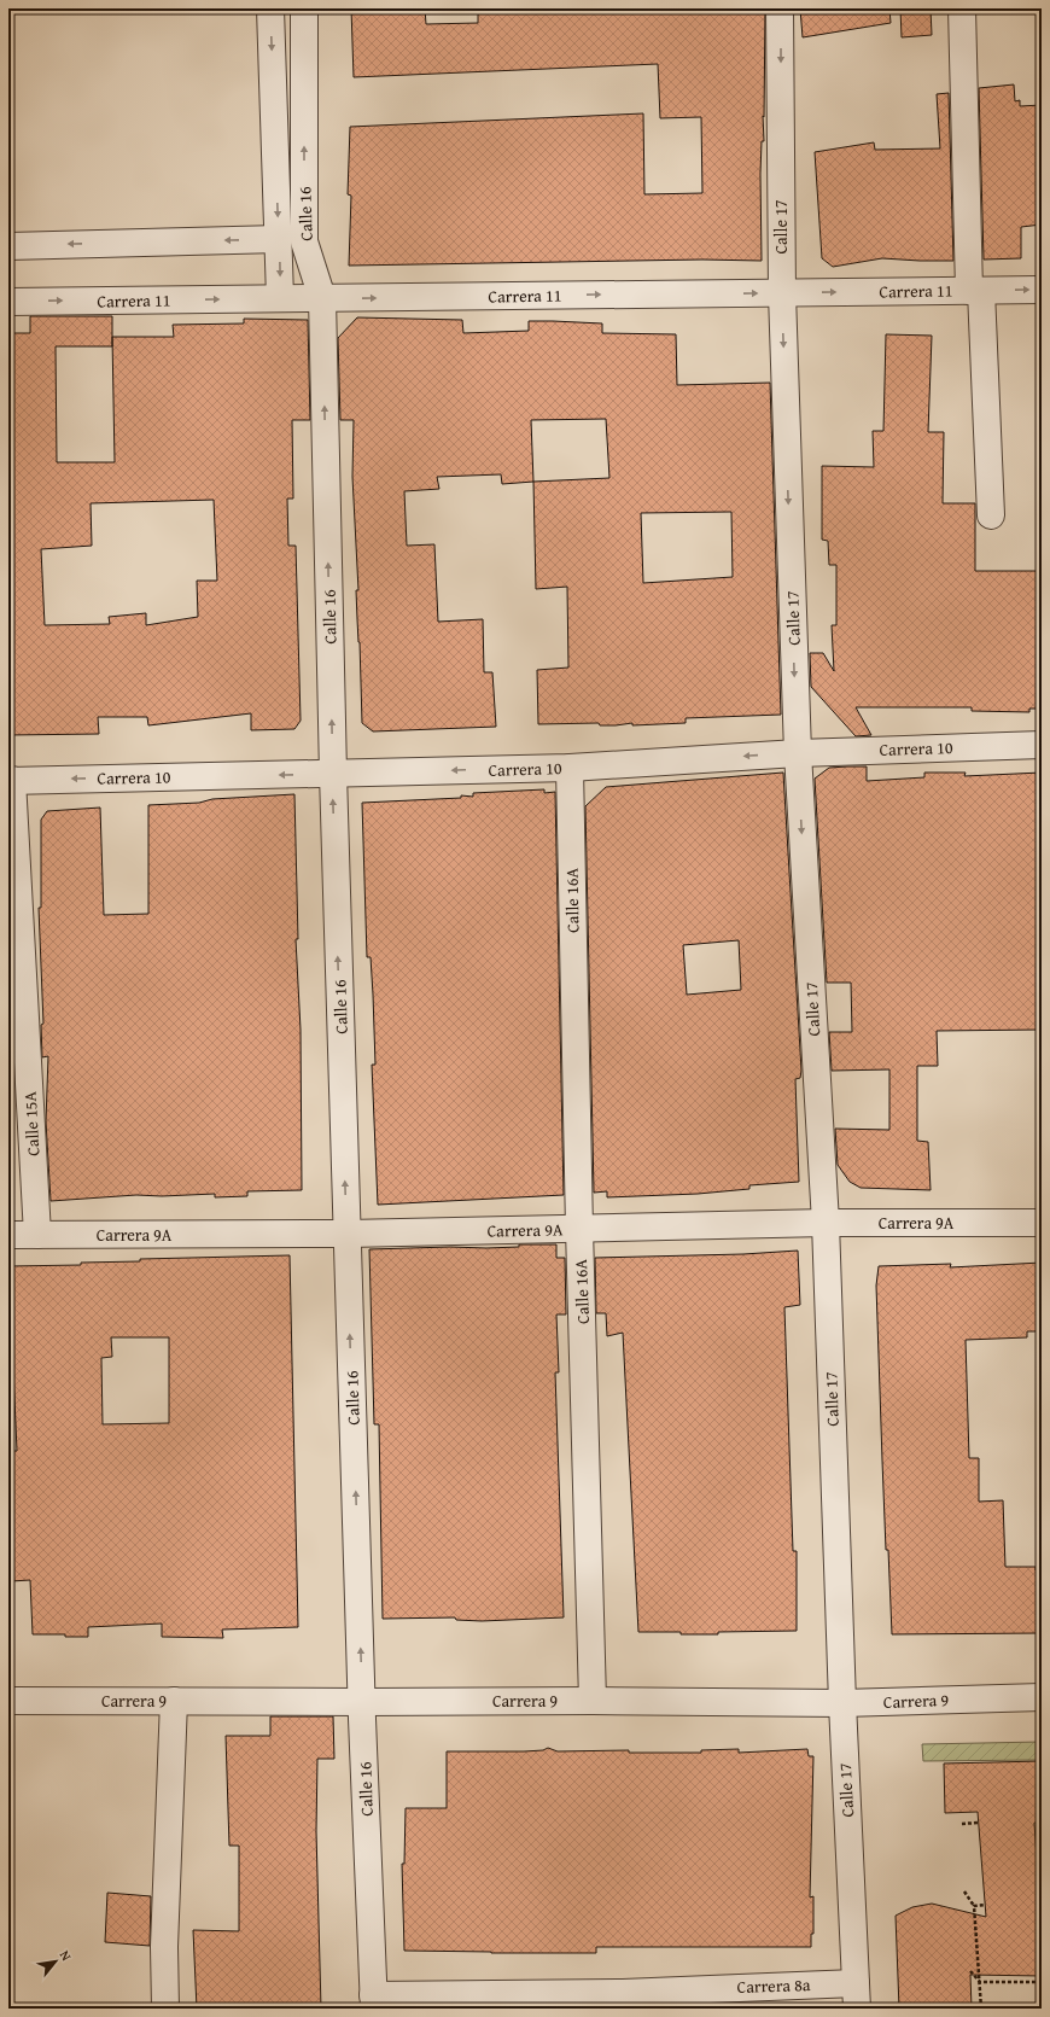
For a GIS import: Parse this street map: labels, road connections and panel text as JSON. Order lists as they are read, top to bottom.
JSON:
{
  "streets": {
    "street": [
      "Calle 16",
      "Calle 17",
      "Carrera 11",
      "Carrera 10",
      "Calle 16A",
      "Calle 15A",
      "Carrera 9A",
      "Carrera 9",
      "Carrera 8a"
    ]
  },
  "crossings": [
    ["Calle 16", "Carrera 11"],
    ["Calle 16", "Carrera 10"],
    ["Calle 16", "Carrera 9A"],
    ["Calle 16", "Carrera 9"],
    ["Calle 16", "Carrera 8a"],
    ["Calle 17", "Carrera 11"],
    ["Calle 17", "Carrera 10"],
    ["Calle 17", "Carrera 9A"],
    ["Calle 17", "Carrera 9"],
    ["Calle 17", "Carrera 8a"],
    ["Carrera 10", "Calle 16A"],
    ["Carrera 10", "Calle 15A"],
    ["Calle 16A", "Carrera 9A"],
    ["Calle 16A", "Carrera 9"],
    ["Calle 15A", "Carrera 9A"]
  ],
  "one_way": ["Carrera 11", "Carrera 10"],
  "north": "top right"
}
